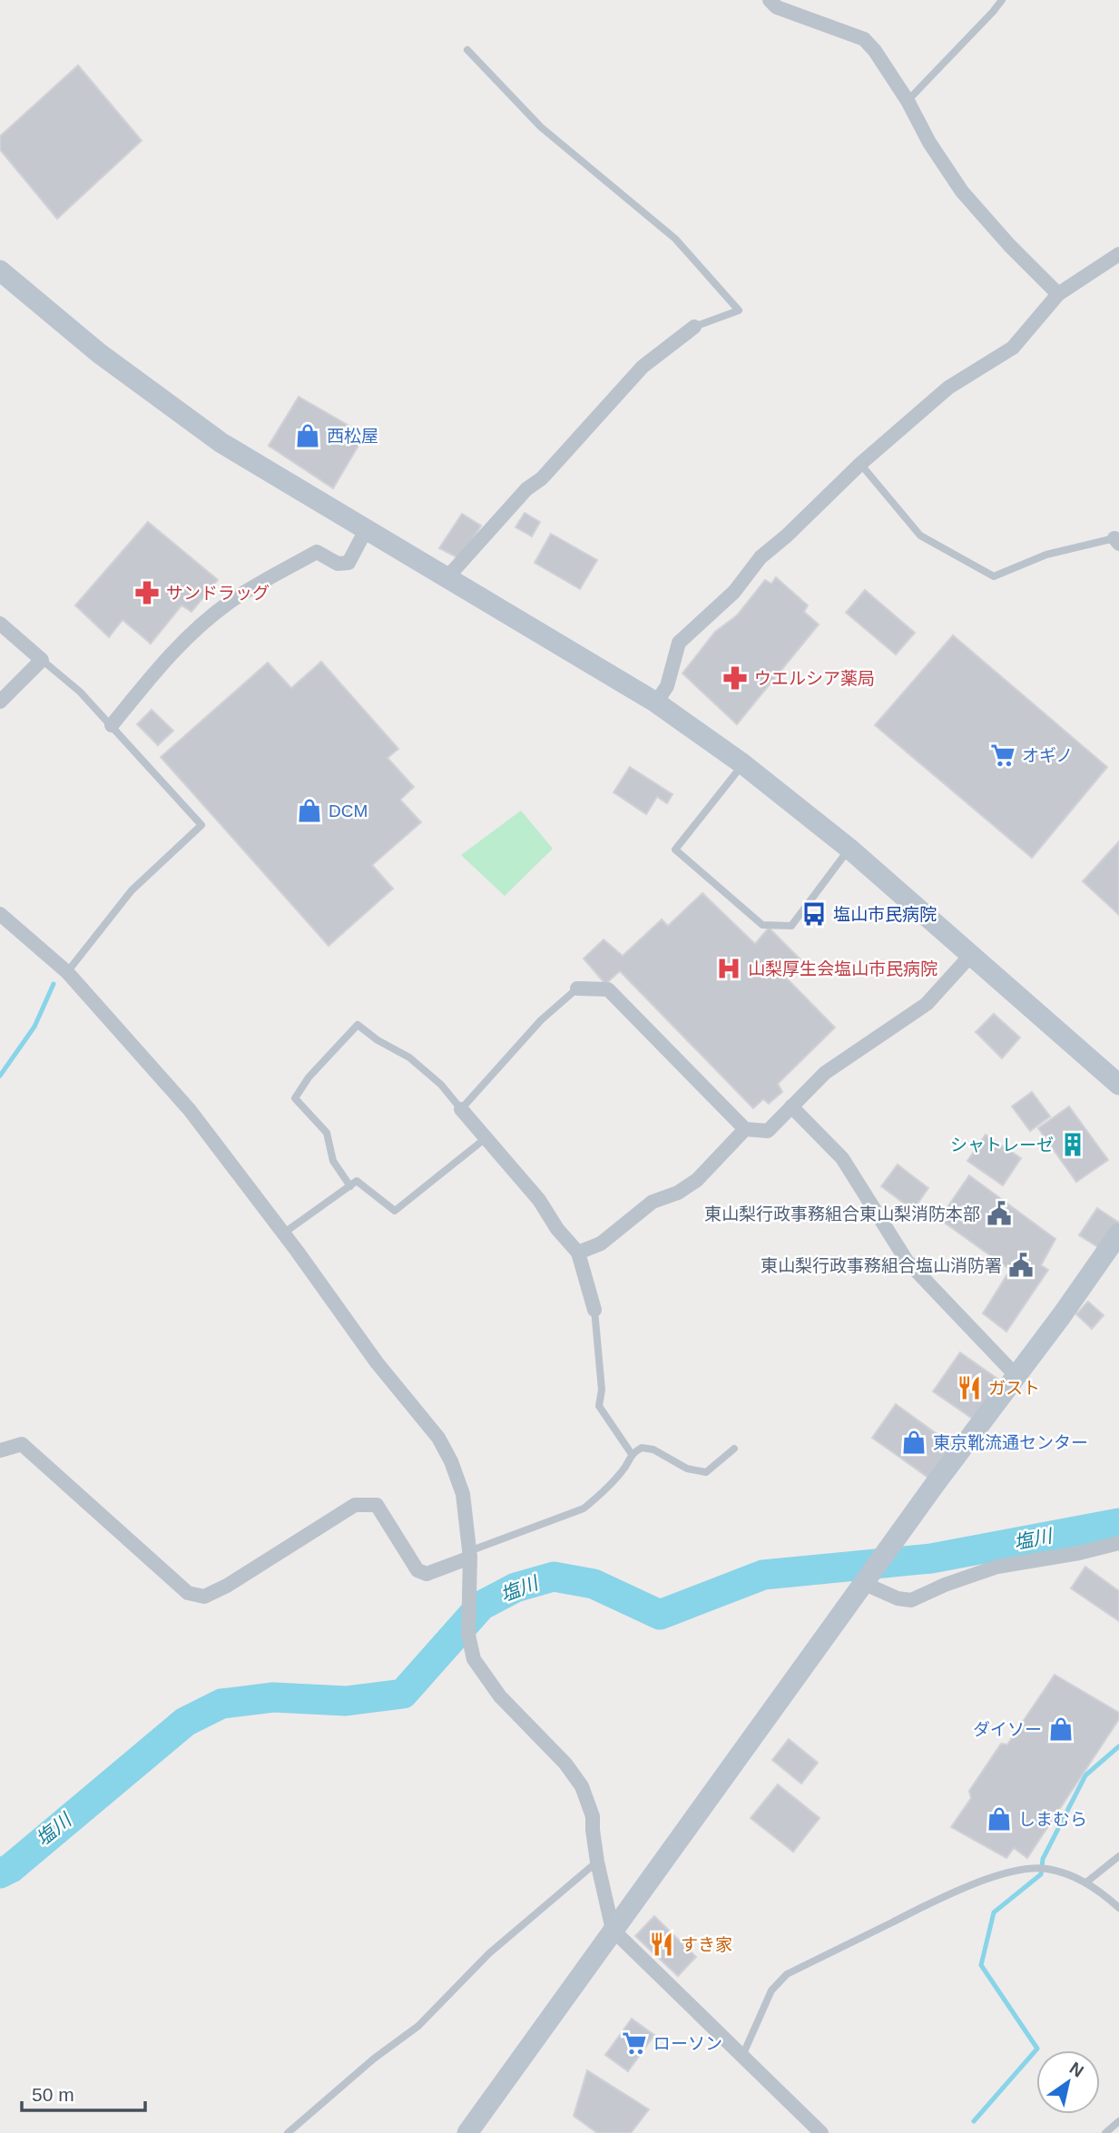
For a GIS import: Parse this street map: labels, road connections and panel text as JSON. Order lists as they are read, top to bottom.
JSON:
{
  "water": ["塩川"],
  "places": {
    "shop": [
      "西松屋",
      "DCM",
      "東京靴流通センター",
      "ダイソー",
      "しまむら"
    ],
    "pharmacy": ["サンドラッグ", "ウエルシア薬局"],
    "supermarket": ["オギノ", "ローソン"],
    "bus stop": ["塩山市民病院"],
    "hospital": ["山梨厚生会塩山市民病院"],
    "building": ["シャトレーゼ"],
    "public building": ["東山梨行政事務組合東山梨消防本部", "東山梨行政事務組合塩山消防署"],
    "restaurant": ["ガスト", "すき家"]
  },
  "scale_bar": "50 m",
  "north": "top right"
}
